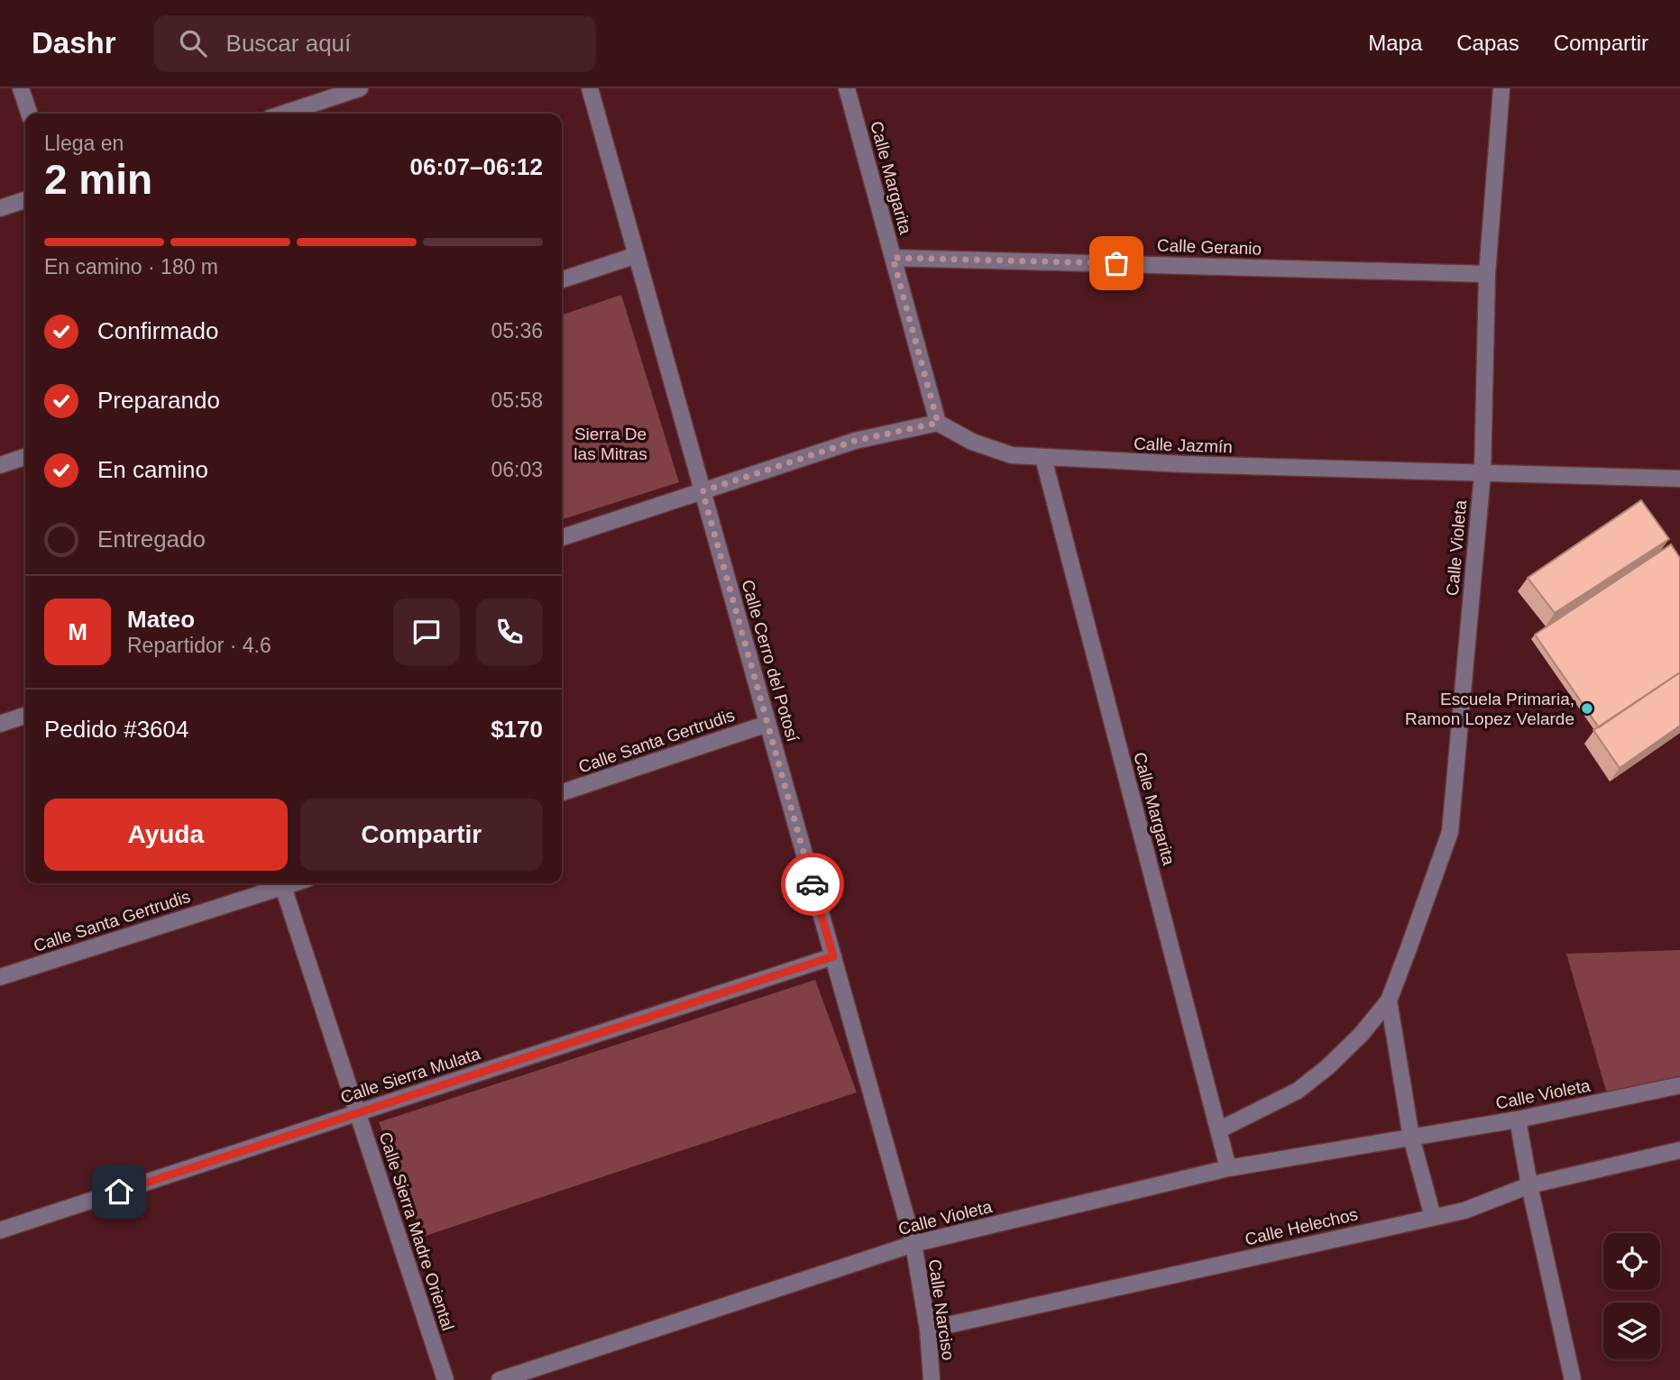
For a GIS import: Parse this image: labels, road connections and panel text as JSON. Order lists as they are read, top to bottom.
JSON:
{
  "streets": {
    "street": [
      "Calle Margarita",
      "Calle Geranio",
      "Calle Jazmín",
      "Calle Violeta",
      "Calle Cerro del Potosí",
      "Calle Santa Gertrudis",
      "Calle Sierra Mulata",
      "Calle Helechos",
      "Calle Sierra Madre Oriental",
      "Calle Narciso"
    ]
  },
  "crossings": [
    ["Calle Margarita", "Calle Geranio"],
    ["Calle Margarita", "Calle Jazmín"],
    ["Calle Margarita", "Calle Violeta"],
    ["Calle Geranio", "Calle Violeta"],
    ["Calle Jazmín", "Calle Violeta"],
    ["Calle Violeta", "Calle Cerro del Potosí"],
    ["Calle Violeta", "Calle Narciso"],
    ["Calle Cerro del Potosí", "Calle Santa Gertrudis"],
    ["Calle Cerro del Potosí", "Calle Sierra Mulata"],
    ["Calle Cerro del Potosí", "Calle Narciso"],
    ["Calle Sierra Mulata", "Calle Sierra Madre Oriental"],
    ["Calle Helechos", "Calle Narciso"]
  ],
  "parks": ["Sierra De las Mitras"],
  "places": ["Escuela Primaria, Ramon Lopez Velarde"],
  "page": {
    "header": "Dashr",
    "search": "Buscar aquí",
    "nav": ["Mapa", "Capas", "Compartir"],
    "heading": ["2 min", "Llega en", "06:07–06:12"],
    "panel": [
      "Mateo",
      "Repartidor · 4.6",
      "Pedido #3604",
      "$170"
    ],
    "bar": "En camino · 180 m",
    "list": [
      ["Confirmado", "05:36"],
      ["Preparando", "05:58"],
      ["En camino", "06:03"],
      "Entregado"
    ],
    "round": "M",
    "buttons": ["Ayuda", "Compartir"]
  }
}
